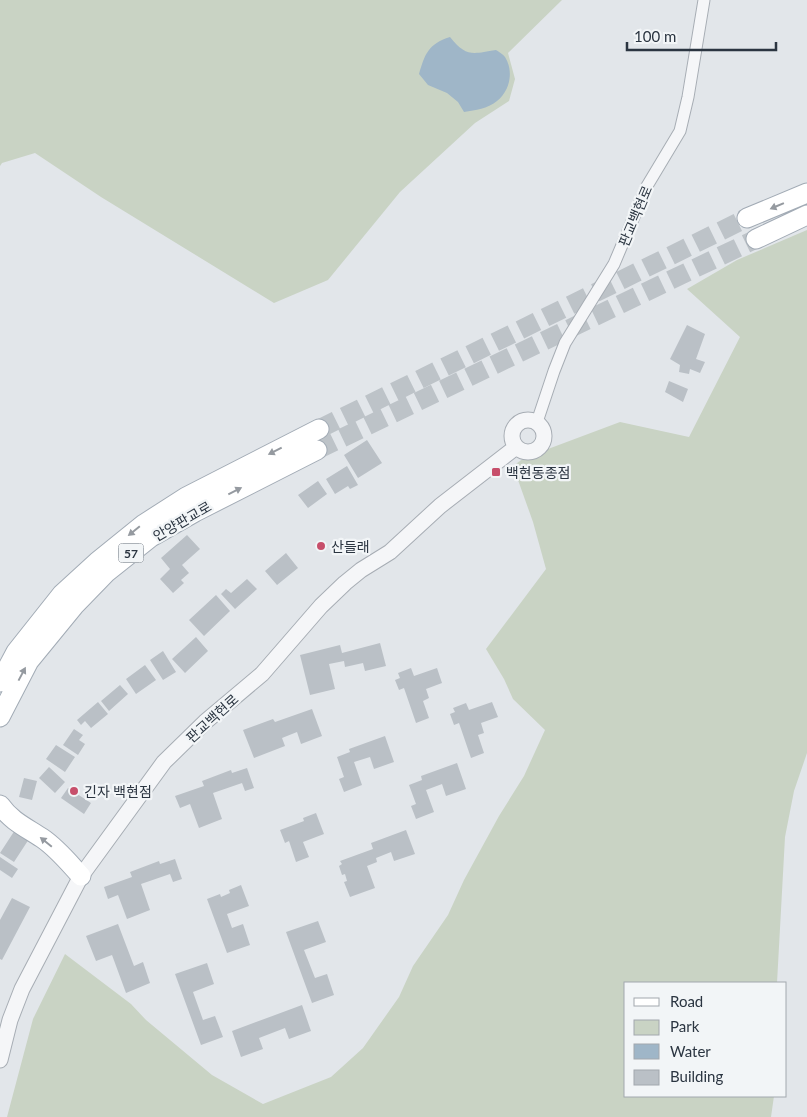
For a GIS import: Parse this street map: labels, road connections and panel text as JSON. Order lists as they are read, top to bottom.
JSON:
{
  "streets": {
    "main road": ["안양판교로", "57"],
    "street": ["판교백현로"]
  },
  "places": {
    "transit": ["백현동종점"],
    "other": ["산들래", "긴자 백현점"]
  },
  "legend": [
    "Road",
    "Park",
    "Water",
    "Building"
  ],
  "scale_bar": "100 m"
}
